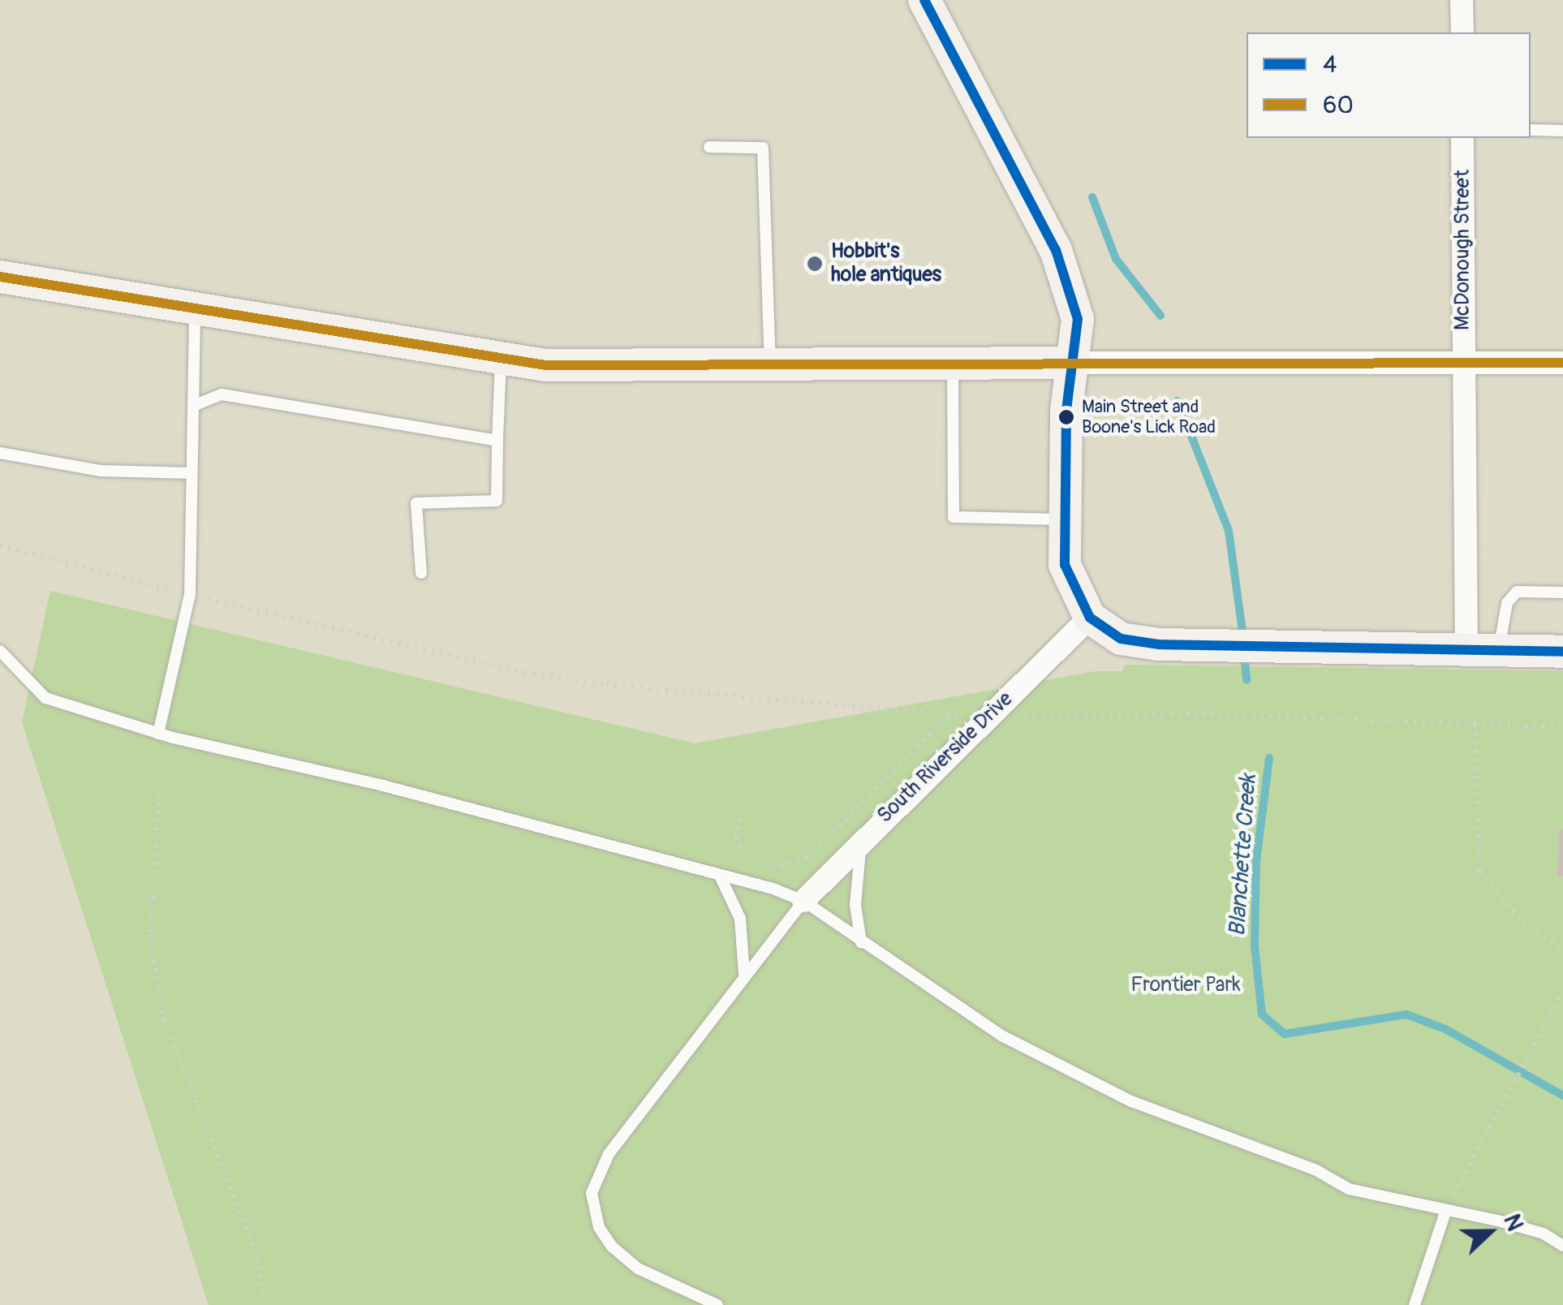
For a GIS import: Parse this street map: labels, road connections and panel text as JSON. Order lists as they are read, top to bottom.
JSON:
{
  "streets": {
    "street": ["McDonough Street", "South Riverside Drive"]
  },
  "water": ["Blanchette Creek"],
  "parks": ["Frontier Park"],
  "places": ["Hobbit's hole antiques", "Main Street and Boone's Lick Road"],
  "lines": ["transit line 4", "transit line 60"],
  "legend": ["4", "60"],
  "north": "right"
}
